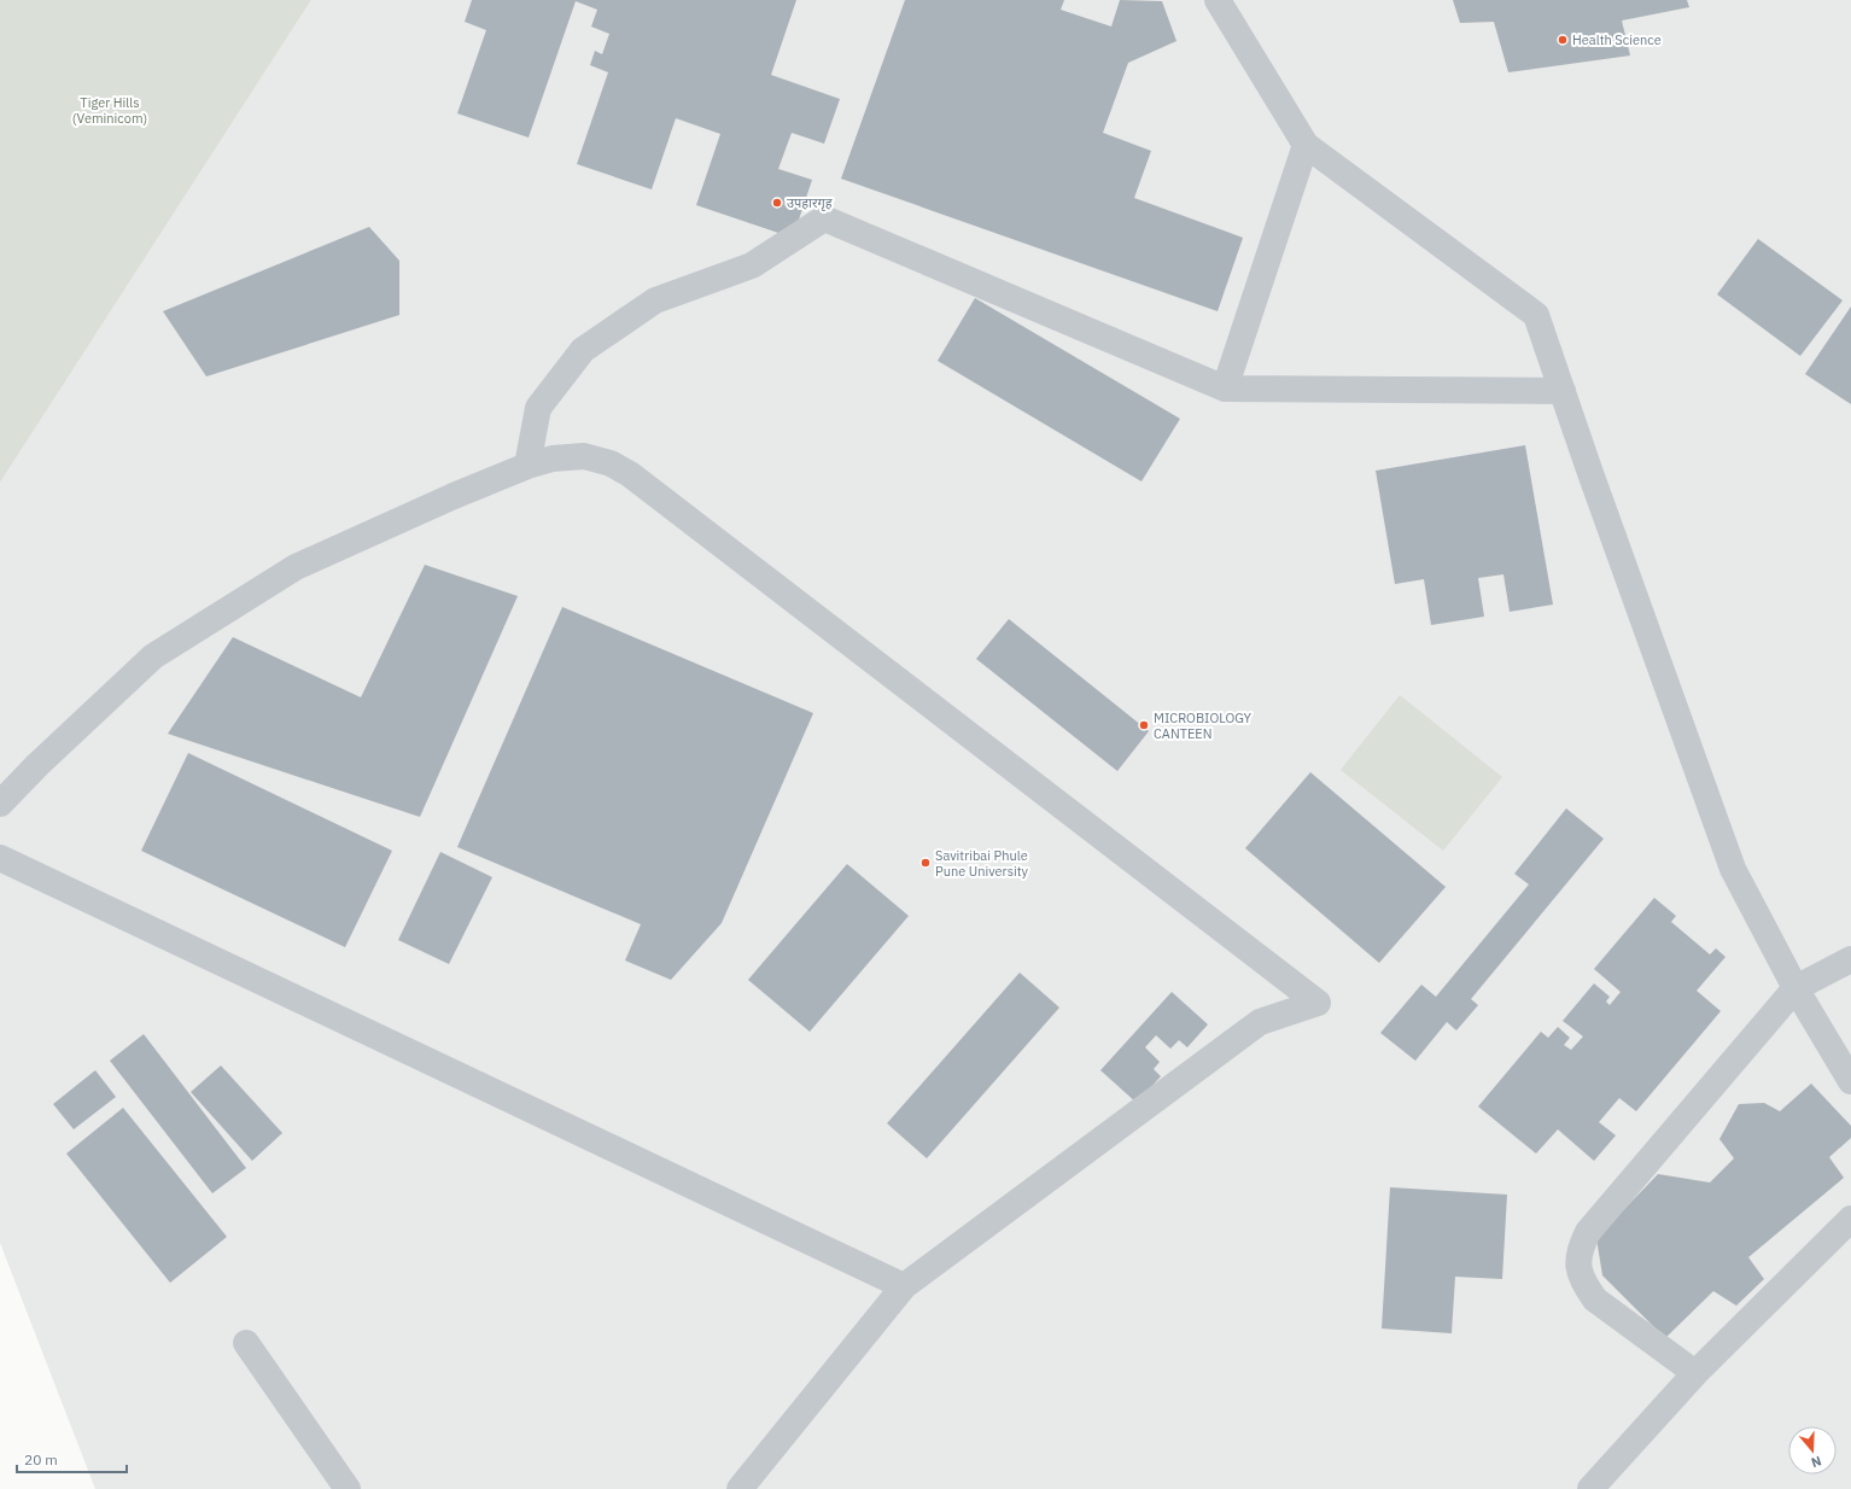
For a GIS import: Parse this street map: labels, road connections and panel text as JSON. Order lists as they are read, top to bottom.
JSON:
{
  "parks": ["Tiger Hills (Veminicom)"],
  "places": [
    "Health Science",
    "उपहारगृह",
    "MICROBIOLOGY CANTEEN",
    "Savitribai Phule Pune University"
  ],
  "scale_bar": "20 m",
  "north": "bottom"
}
